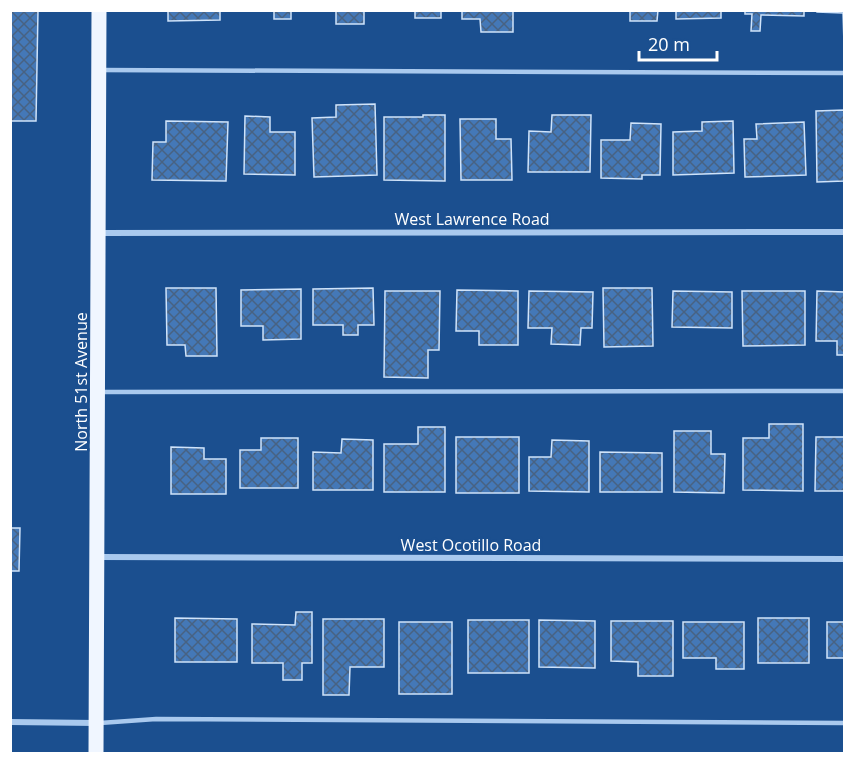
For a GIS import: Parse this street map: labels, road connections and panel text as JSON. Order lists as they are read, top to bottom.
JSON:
{
  "streets": {
    "main road": ["North 51st Avenue"],
    "street": ["West Lawrence Road", "West Ocotillo Road"]
  },
  "crossings": [
    ["West Lawrence Road", "North 51st Avenue"],
    ["North 51st Avenue", "West Ocotillo Road"]
  ],
  "scale_bar": "20 m"
}
